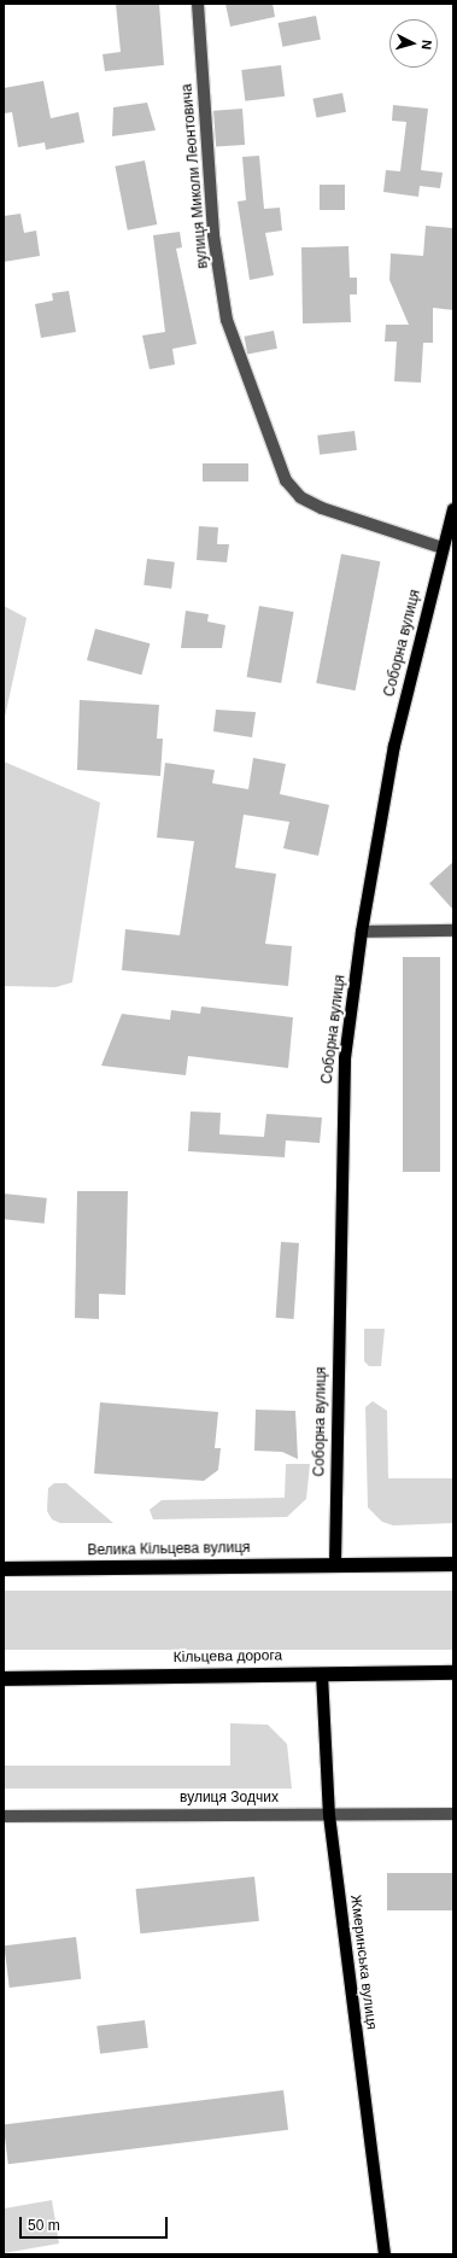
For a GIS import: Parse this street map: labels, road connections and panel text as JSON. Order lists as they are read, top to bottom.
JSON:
{
  "streets": {
    "highway": ["Велика Кільцева вулиця", "Кільцева дорога"],
    "main road": ["Соборна вулиця", "Жмеринська вулиця"],
    "street": ["вулиця Миколи Леонтовича", "вулиця Зодчих"]
  },
  "crossings": [
    ["вулиця Миколи Леонтовича", "Соборна вулиця"],
    ["Соборна вулиця", "Велика Кільцева вулиця"],
    ["Кільцева дорога", "Жмеринська вулиця"],
    ["вулиця Зодчих", "Жмеринська вулиця"]
  ],
  "scale_bar": "50 m",
  "north": "right"
}
